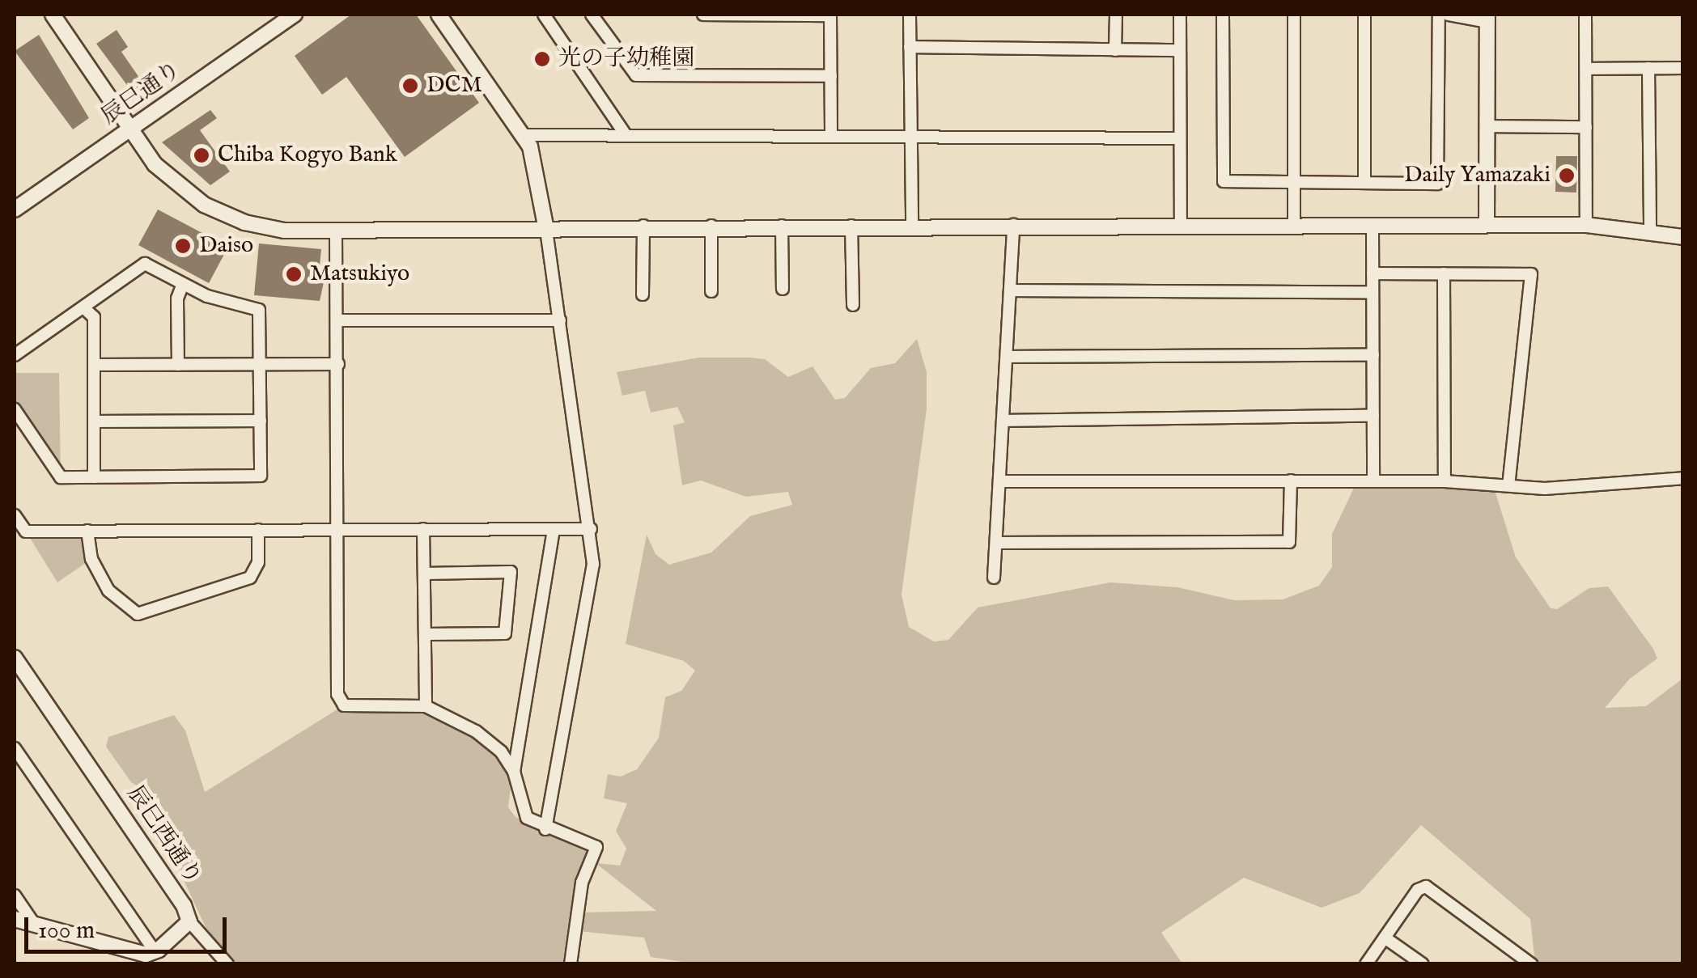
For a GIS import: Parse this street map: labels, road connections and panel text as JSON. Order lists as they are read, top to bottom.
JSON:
{
  "streets": {
    "street": ["辰巳通り", "辰巳西通り"]
  },
  "places": [
    "光の子幼稚園",
    "DCM",
    "Chiba Kogyo Bank",
    "Daily Yamazaki",
    "Daiso",
    "Matsukiyo"
  ],
  "scale_bar": "100 m"
}
